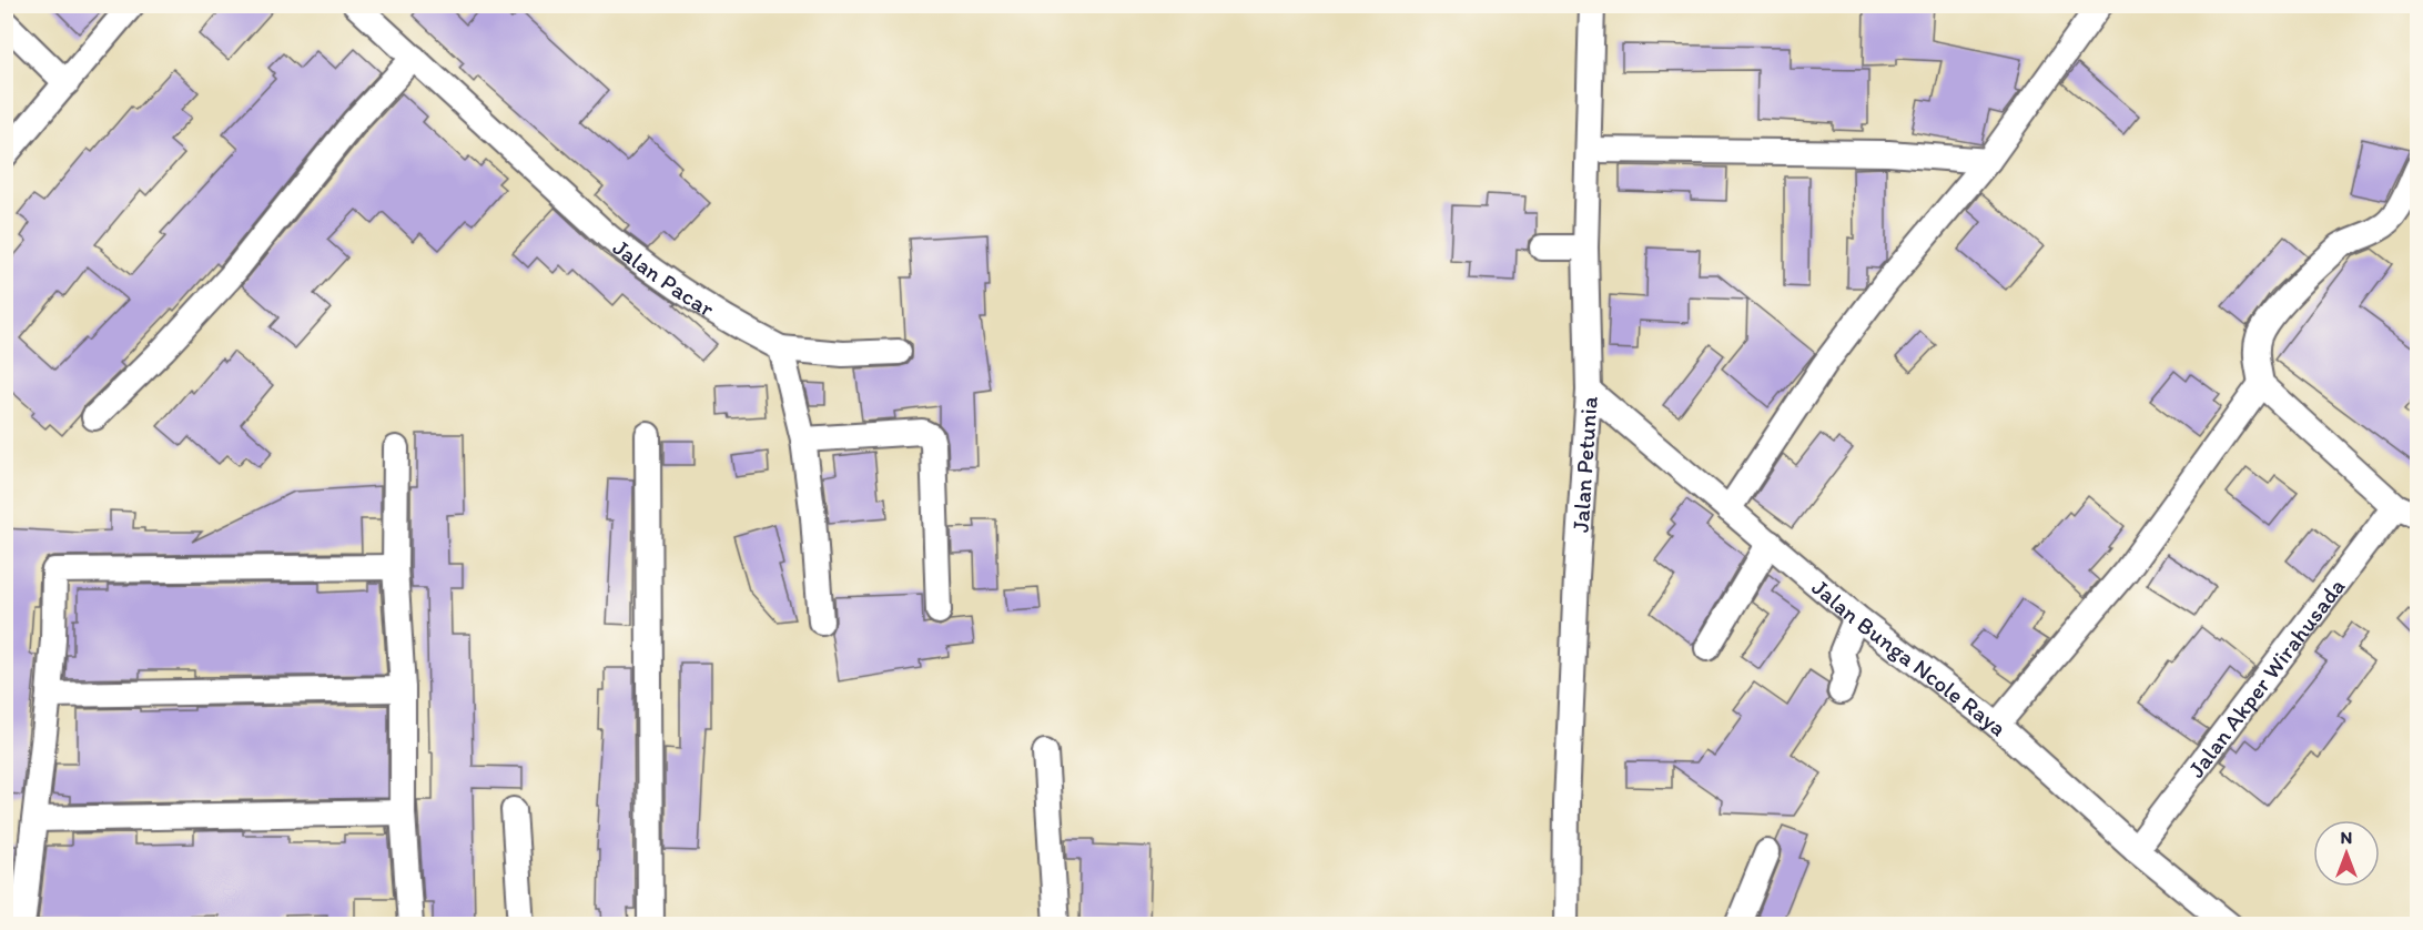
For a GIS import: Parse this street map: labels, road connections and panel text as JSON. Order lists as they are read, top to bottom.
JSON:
{
  "streets": {
    "street": [
      "Jalan Pacar",
      "Jalan Petunia",
      "Jalan Bunga Ncole Raya",
      "Jalan Akper Wirahusada"
    ]
  },
  "crossings": [
    ["Jalan Petunia", "Jalan Bunga Ncole Raya"],
    ["Jalan Bunga Ncole Raya", "Jalan Akper Wirahusada"]
  ],
  "north": "top"
}
